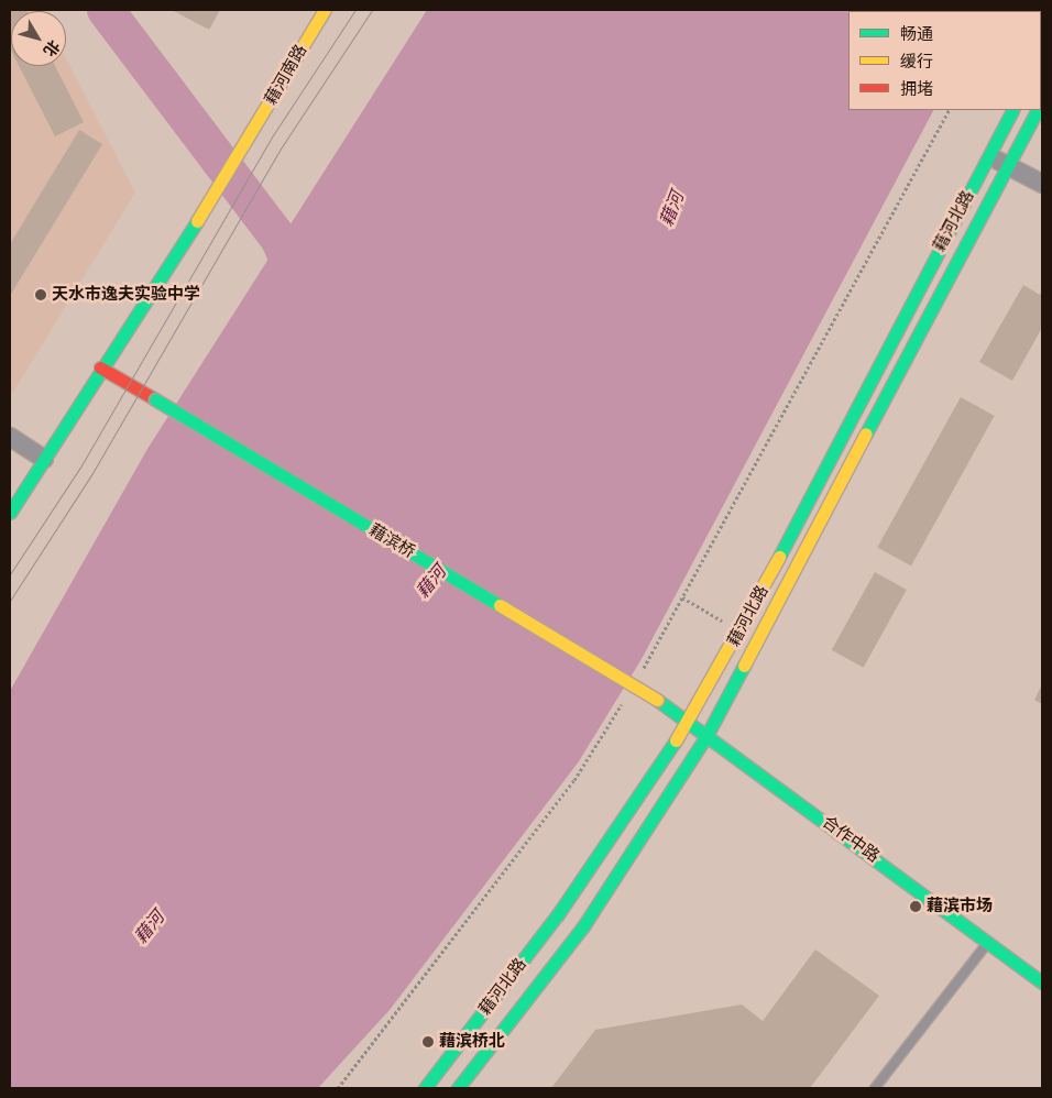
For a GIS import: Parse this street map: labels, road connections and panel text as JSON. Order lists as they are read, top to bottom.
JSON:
{
  "streets": {
    "main road": [
      "藉河南路",
      "藉河北路",
      "藉滨桥",
      "合作中路"
    ]
  },
  "crossings": [
    ["藉河南路", "藉滨桥"],
    ["藉河北路", "合作中路"],
    ["藉滨桥", "合作中路"]
  ],
  "water": ["藉河"],
  "places": ["天水市逸夫实验中学", "藉滨市场", "藉滨桥北"],
  "legend": ["畅通", "缓行", "拥堵"],
  "north": "bottom right"
}
